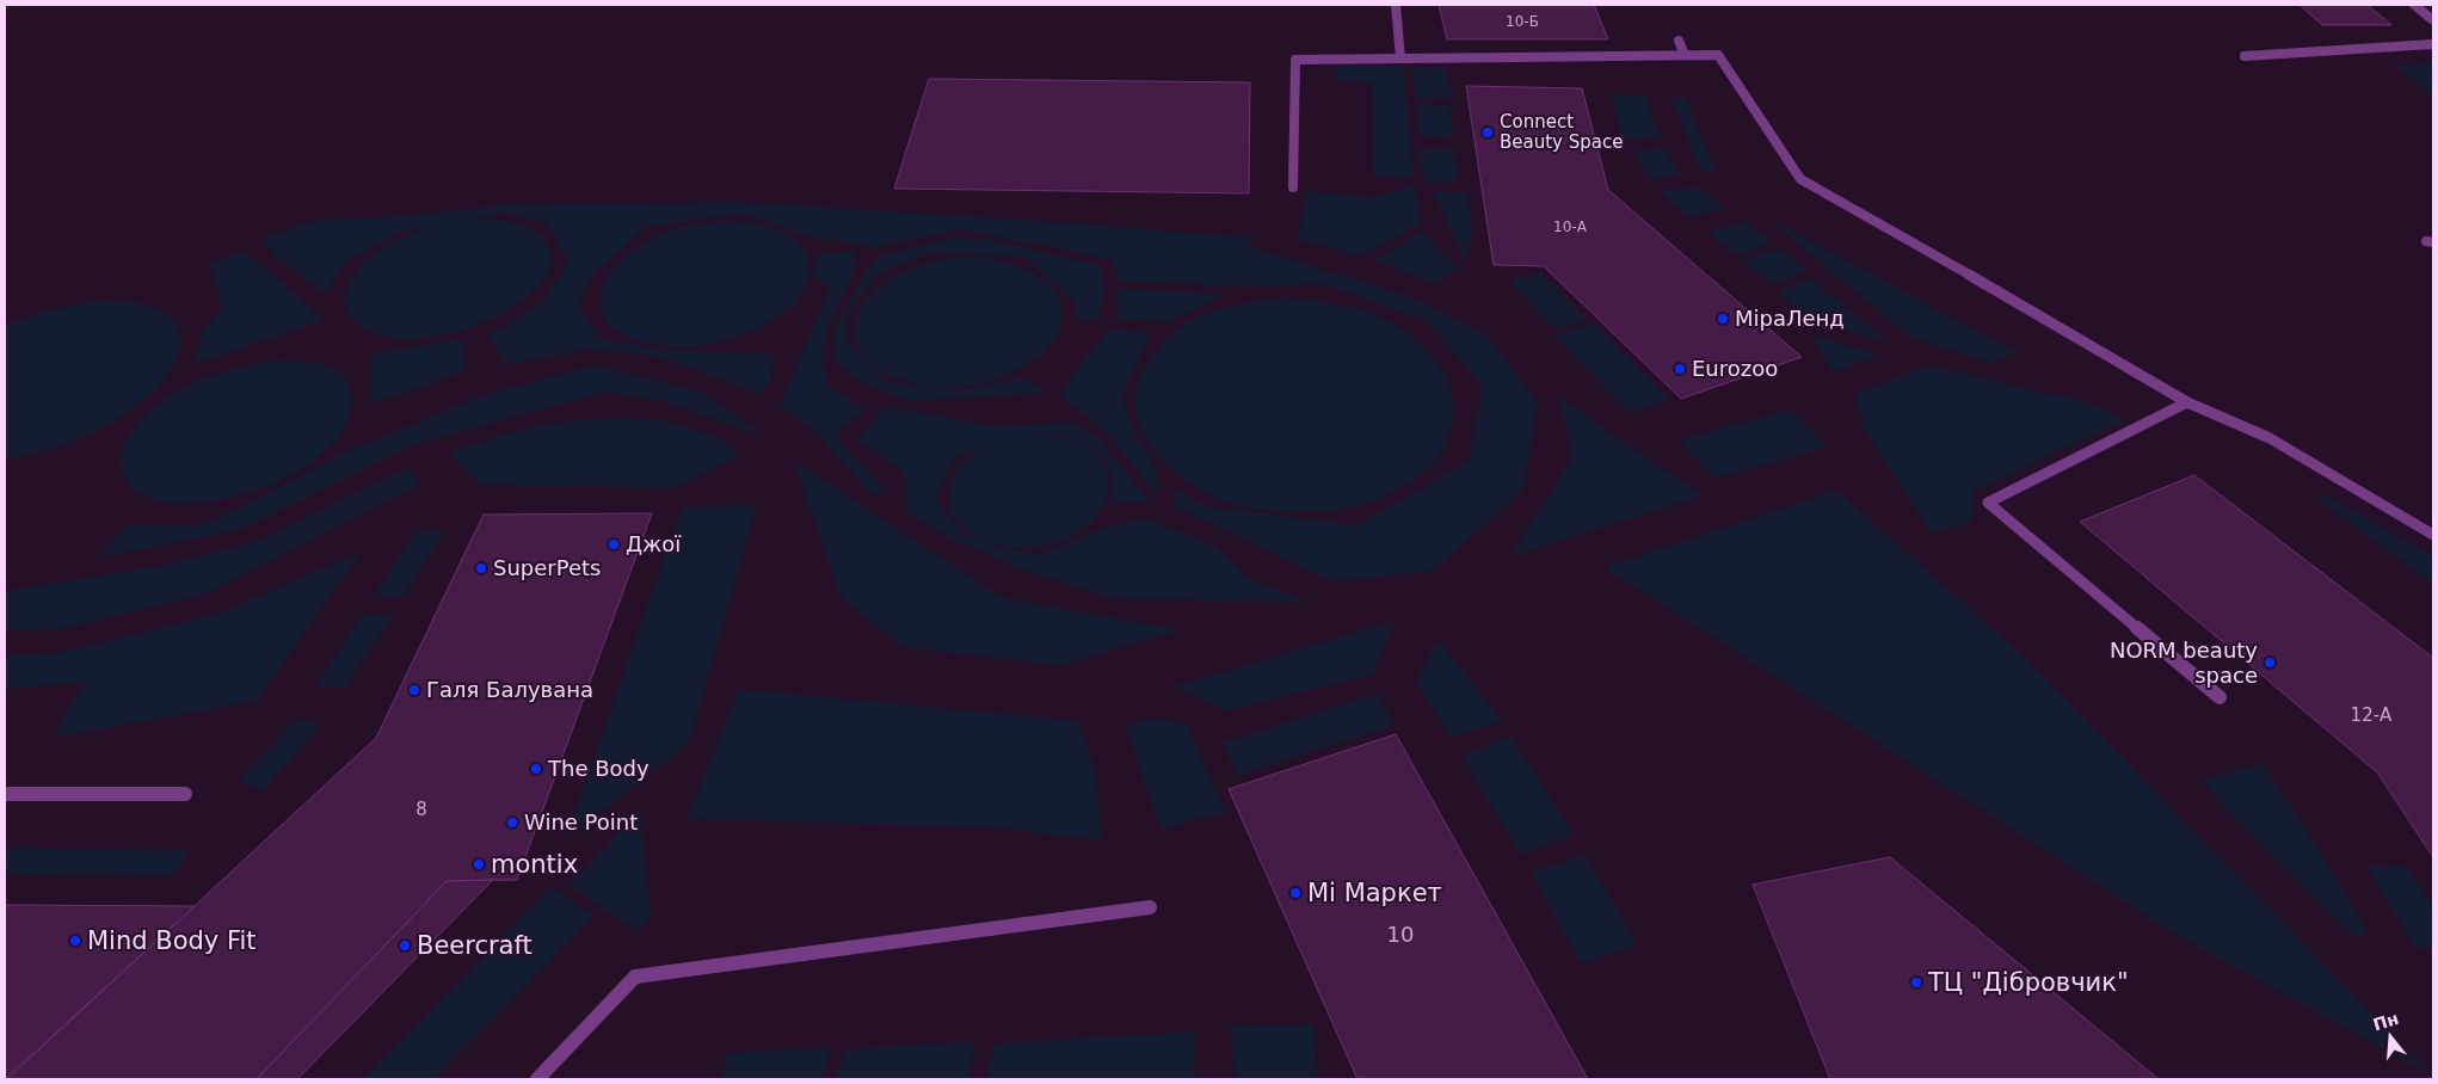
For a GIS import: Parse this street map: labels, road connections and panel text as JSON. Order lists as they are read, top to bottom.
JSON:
{
  "places": [
    "Connect Beauty Space",
    "МіраЛенд",
    "Eurozoo",
    "Джої",
    "SuperPets",
    "NORM beauty space",
    "Галя Балувана",
    "The Body",
    "Wine Point",
    "montix",
    "Мі Маркет",
    "Mind Body Fit",
    "Beercraft",
    "ТЦ \"Дібровчик\""
  ],
  "house_numbers": [
    "10-Б",
    "10-А",
    "12-А",
    "8",
    "10"
  ],
  "north": "top"
}
